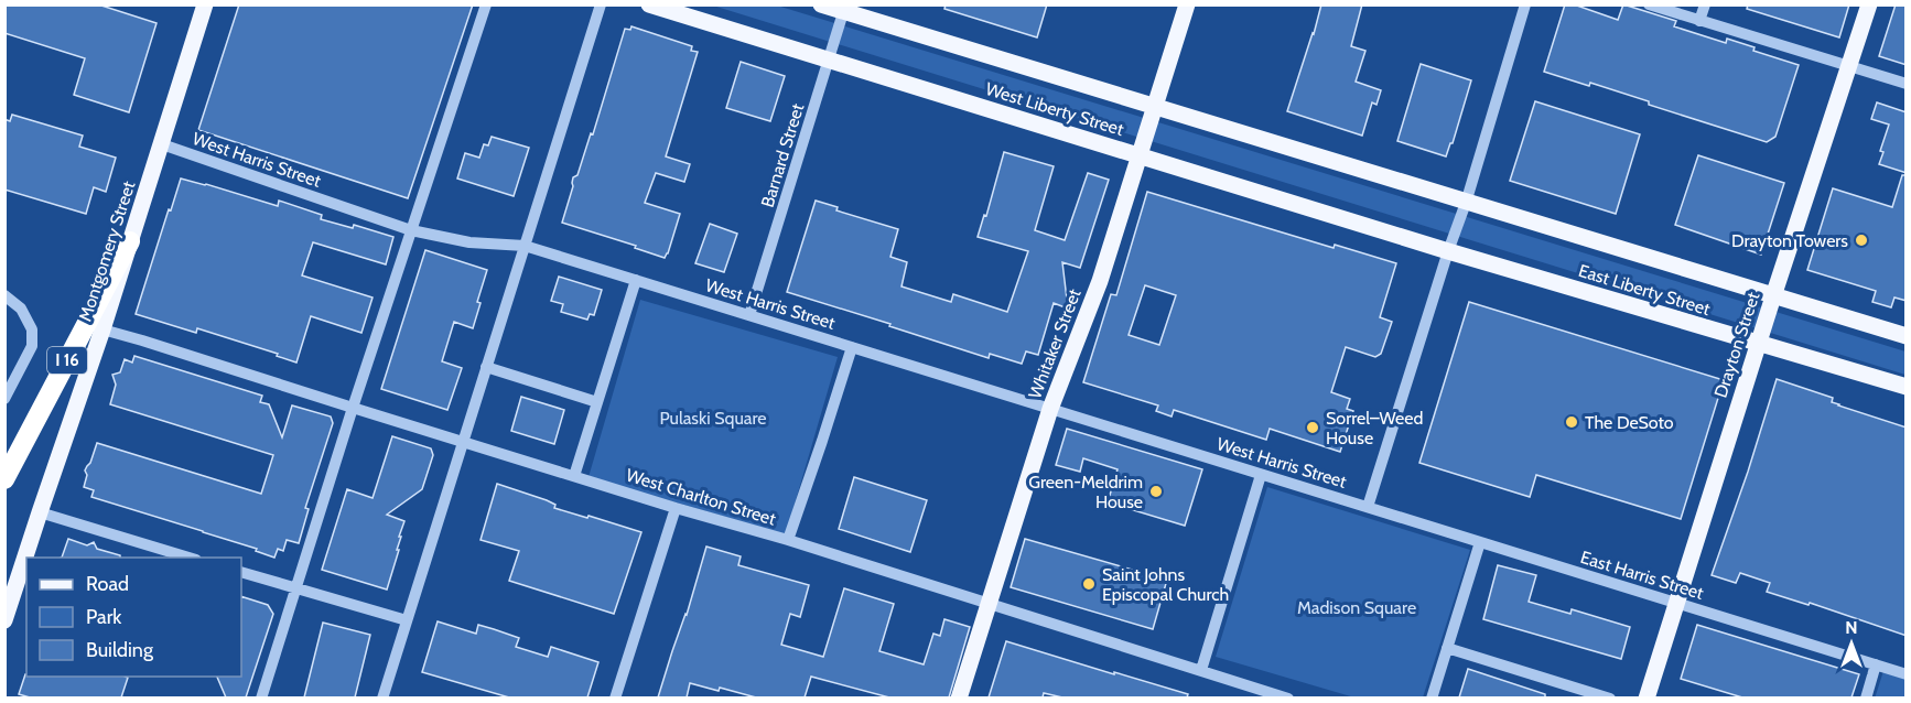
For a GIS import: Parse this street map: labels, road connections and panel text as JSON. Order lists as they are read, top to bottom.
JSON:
{
  "streets": {
    "highway": ["I 16"],
    "main road": [
      "West Liberty Street",
      "Montgomery Street",
      "East Liberty Street",
      "Whitaker Street",
      "Drayton Street"
    ],
    "street": [
      "Barnard Street",
      "West Harris Street",
      "West Charlton Street",
      "East Harris Street"
    ]
  },
  "crossings": [
    ["West Liberty Street", "Barnard Street"],
    ["West Liberty Street", "East Liberty Street"],
    ["West Liberty Street", "Whitaker Street"],
    ["Barnard Street", "West Harris Street"],
    ["West Harris Street", "Montgomery Street"],
    ["West Harris Street", "Whitaker Street"],
    ["West Harris Street", "East Harris Street"],
    ["Montgomery Street", "I 16"],
    ["Montgomery Street", "West Charlton Street"],
    ["East Liberty Street", "Drayton Street"],
    ["Whitaker Street", "West Charlton Street"],
    ["Drayton Street", "East Harris Street"]
  ],
  "parks": ["Pulaski Square", "Madison Square"],
  "places": [
    "Drayton Towers",
    "The DeSoto",
    "Sorrel–Weed House",
    "Green-Meldrim House",
    "Saint Johns Episcopal Church"
  ],
  "legend": ["Road", "Park", "Building"],
  "north": "top"
}
